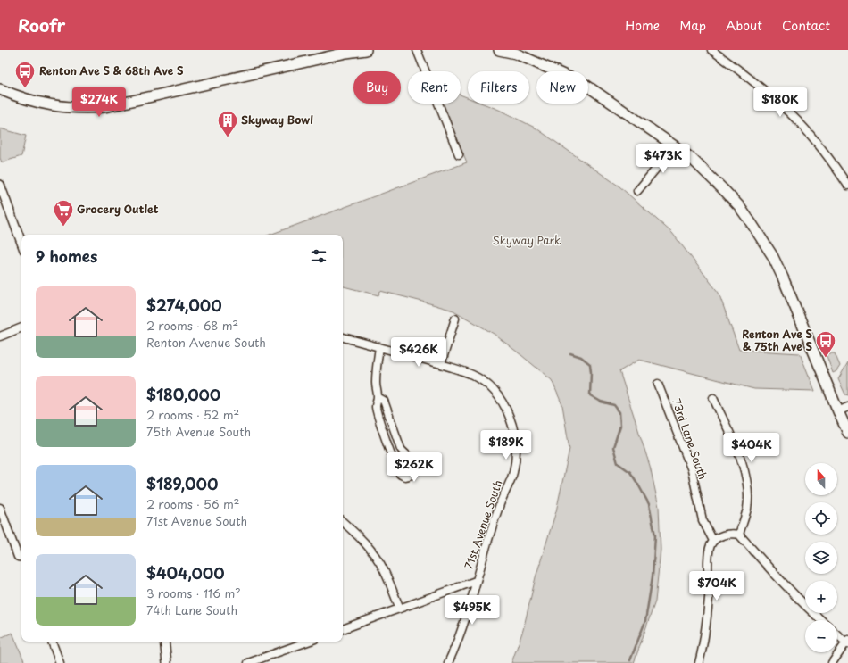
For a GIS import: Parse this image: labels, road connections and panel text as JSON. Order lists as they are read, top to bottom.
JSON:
{
  "streets": {
    "street": ["73rd Lane South", "71st Avenue South"]
  },
  "parks": ["Skyway Park"],
  "places": {
    "bus stop": ["Renton Ave S & 68th Ave S", "Renton Ave S & 75th Ave S"],
    "building": ["Skyway Bowl"],
    "supermarket": ["Grocery Outlet"]
  },
  "north": "top",
  "page": {
    "header": "Roofr",
    "nav": [
      "Home",
      "Map",
      "About",
      "Contact"
    ],
    "chip": [
      "Buy",
      "Rent",
      "Filters",
      "New"
    ],
    "price": [
      "$274K",
      "$180K",
      "$473K",
      "$426K",
      "$189K",
      "$404K",
      "$262K",
      "$704K",
      "$495K"
    ],
    "heading": "9 homes",
    "list": [
      {
        "name": "$274,000",
        "note": "2 rooms · 68 m² · Renton Avenue South"
      },
      {
        "name": "$180,000",
        "note": "2 rooms · 52 m² · 75th Avenue South"
      },
      {
        "name": "$189,000",
        "note": "2 rooms · 56 m² · 71st Avenue South"
      },
      {
        "name": "$404,000",
        "note": "3 rooms · 116 m² · 74th Lane South"
      }
    ],
    "map_buttons": ["+", "−"]
  }
}
